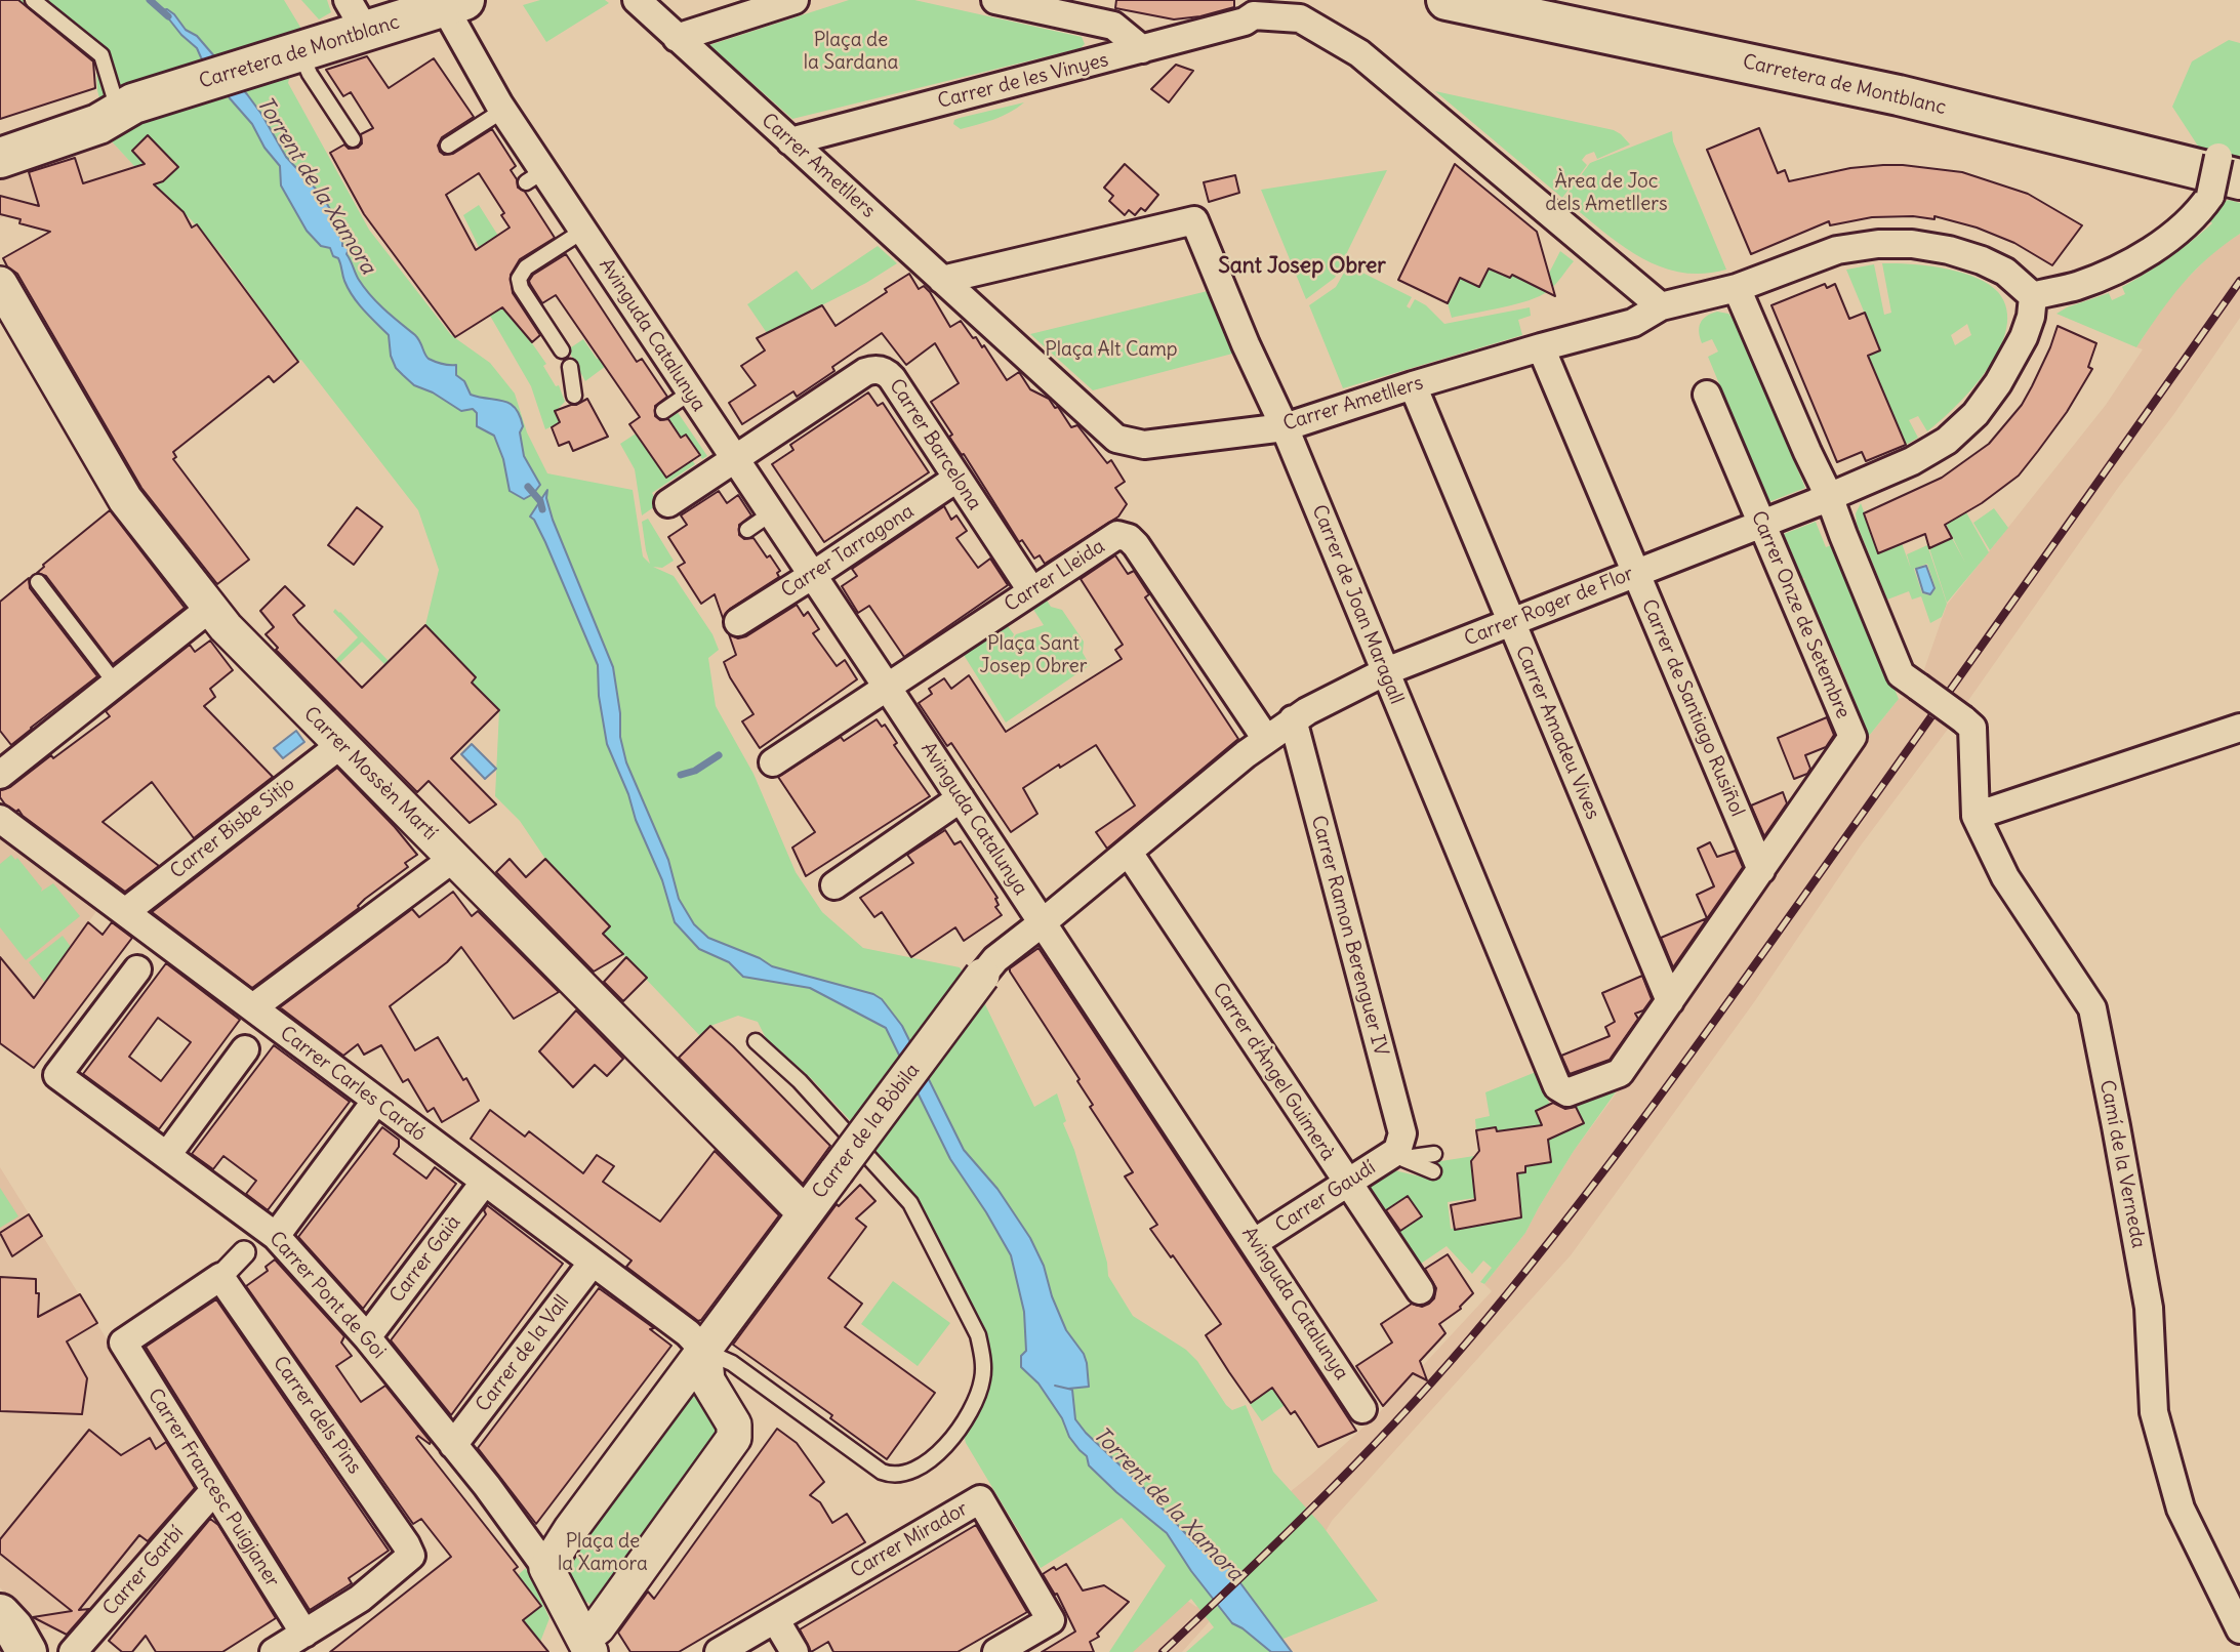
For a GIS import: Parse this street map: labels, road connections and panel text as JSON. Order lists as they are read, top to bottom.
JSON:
{
  "streets": {
    "main road": ["Carretera de Montblanc"],
    "street": [
      "Carrer de les Vinyes",
      "Carrer Ametllers",
      "Avinguda Catalunya",
      "Carrer Barcelona",
      "Carrer Tarragona",
      "Carrer Lleida",
      "Carrer de Joan Maragall",
      "Carrer Roger de Flor",
      "Carrer Onze de Setembre",
      "Carrer de Santiago Rusiñol",
      "Carrer Amadeu Vives",
      "Carrer Mossèn Martí",
      "Carrer Bisbe Sitjo",
      "Carrer Ramon Berenguer IV",
      "Carrer d'Àngel Guimerà",
      "Carrer Carles Cardó",
      "Carrer de la Bòbila",
      "Camí de la Verneda",
      "Carrer Gaudí",
      "Carrer Gaià",
      "Carrer Pont de Goi",
      "Carrer de la Vall",
      "Carrer dels Pins",
      "Carrer Francesc Puigjaner",
      "Carrer Mirador",
      "Carrer Garbí"
    ]
  },
  "crossings": [
    ["Carretera de Montblanc", "Avinguda Catalunya"],
    ["Carrer de les Vinyes", "Carrer Ametllers"],
    ["Carrer Ametllers", "Carrer de Joan Maragall"],
    ["Carrer Ametllers", "Carrer Roger de Flor"],
    ["Carrer Ametllers", "Carrer de Santiago Rusiñol"],
    ["Carrer Ametllers", "Carrer Amadeu Vives"],
    ["Avinguda Catalunya", "Carrer Barcelona"],
    ["Avinguda Catalunya", "Carrer Tarragona"],
    ["Avinguda Catalunya", "Carrer Lleida"],
    ["Avinguda Catalunya", "Carrer Roger de Flor"],
    ["Avinguda Catalunya", "Carrer de la Bòbila"],
    ["Avinguda Catalunya", "Carrer Gaudí"],
    ["Carrer Barcelona", "Carrer Tarragona"],
    ["Carrer Barcelona", "Carrer Lleida"],
    ["Carrer Lleida", "Carrer Roger de Flor"],
    ["Carrer de Joan Maragall", "Carrer Roger de Flor"],
    ["Carrer de Joan Maragall", "Carrer Onze de Setembre"],
    ["Carrer de Joan Maragall", "Carrer Amadeu Vives"],
    ["Carrer Roger de Flor", "Carrer Onze de Setembre"],
    ["Carrer Roger de Flor", "Carrer de Santiago Rusiñol"],
    ["Carrer Roger de Flor", "Carrer Amadeu Vives"],
    ["Carrer Roger de Flor", "Carrer Ramon Berenguer IV"],
    ["Carrer Roger de Flor", "Carrer d'Àngel Guimerà"],
    ["Carrer Roger de Flor", "Carrer de la Bòbila"],
    ["Carrer Roger de Flor", "Camí de la Verneda"],
    ["Carrer Onze de Setembre", "Carrer de Santiago Rusiñol"],
    ["Carrer Onze de Setembre", "Carrer Amadeu Vives"],
    ["Carrer Mossèn Martí", "Carrer Bisbe Sitjo"],
    ["Carrer Mossèn Martí", "Carrer de la Bòbila"],
    ["Carrer Bisbe Sitjo", "Carrer Carles Cardó"],
    ["Carrer Ramon Berenguer IV", "Carrer Gaudí"],
    ["Carrer d'Àngel Guimerà", "Carrer Gaudí"],
    ["Carrer Carles Cardó", "Carrer de la Bòbila"],
    ["Carrer Carles Cardó", "Carrer Gaià"],
    ["Carrer Carles Cardó", "Carrer de la Vall"],
    ["Carrer Gaià", "Carrer Pont de Goi"],
    ["Carrer Pont de Goi", "Carrer de la Vall"],
    ["Carrer dels Pins", "Carrer Francesc Puigjaner"],
    ["Carrer Francesc Puigjaner", "Carrer Garbí"]
  ],
  "districts": ["Sant Josep Obrer"],
  "water": ["Torrent de la Xamora"],
  "parks": [
    "Plaça de la Sardana",
    "Àrea de Joc dels Ametllers",
    "Plaça Alt Camp",
    "Plaça Sant Josep Obrer",
    "Plaça de la Xamora"
  ]
}
